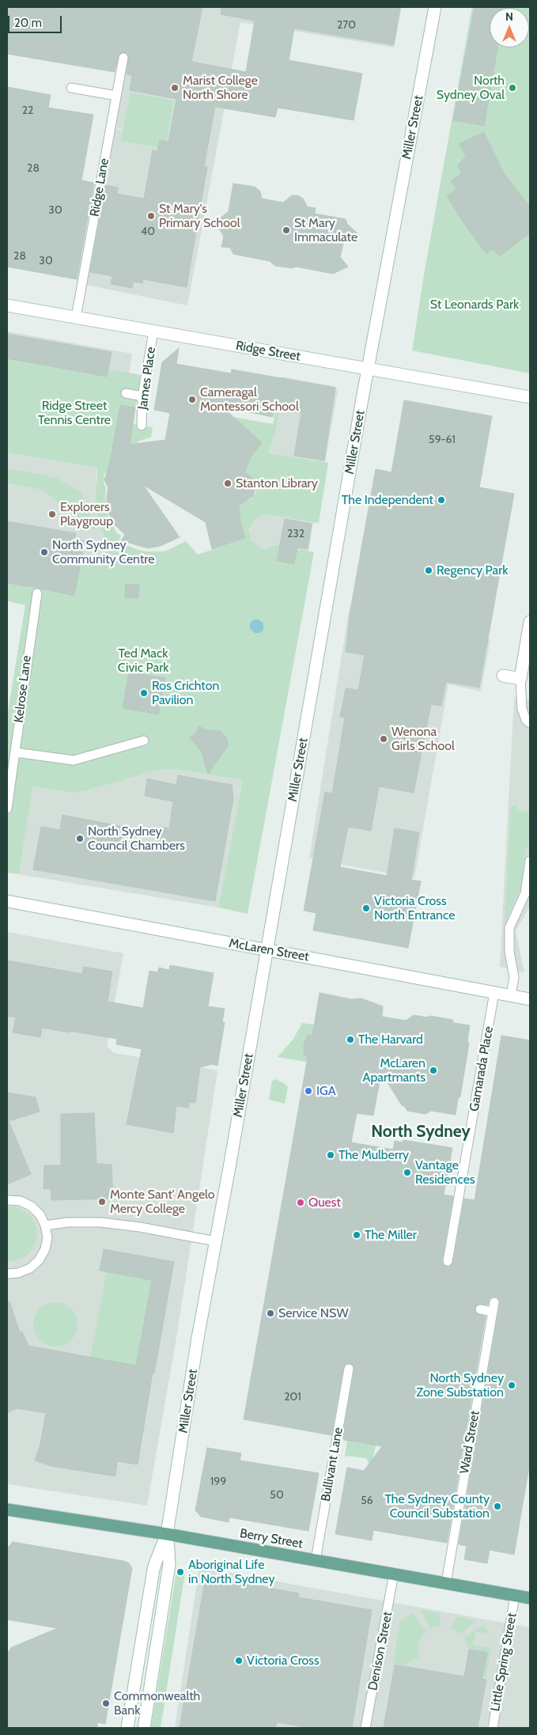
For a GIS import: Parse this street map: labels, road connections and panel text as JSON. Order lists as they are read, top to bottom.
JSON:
{
  "streets": {
    "main road": [
      "Miller Street",
      "Ridge Street",
      "McLaren Street",
      "Berry Street"
    ],
    "lane": [
      "Ridge Lane",
      "James Place",
      "Kelrose Lane",
      "Gamarada Place",
      "Ward Street",
      "Bullivant Lane",
      "Denison Street",
      "Little Spring Street"
    ]
  },
  "crossings": [
    ["Miller Street", "Ridge Street"],
    ["Miller Street", "McLaren Street"],
    ["Miller Street", "Berry Street"],
    ["Ridge Lane", "Ridge Street"],
    ["Ridge Street", "James Place"],
    ["McLaren Street", "Gamarada Place"],
    ["Ward Street", "Berry Street"],
    ["Bullivant Lane", "Berry Street"],
    ["Berry Street", "Denison Street"],
    ["Berry Street", "Little Spring Street"]
  ],
  "districts": ["North Sydney"],
  "parks": ["St Leonards Park", "Ridge Street Tennis Centre", "Ted Mack Civic Park"],
  "places": [
    "Marist College North Shore",
    "North Sydney Oval",
    "St Mary's Primary School",
    "St Mary Immaculate",
    "Cameragal Montessori School",
    "Stanton Library",
    "The Independent",
    "Explorers Playgroup",
    "North Sydney Community Centre",
    "Regency Park",
    "Ros Crichton Pavilion",
    "Wenona Girls School",
    "North Sydney Council Chambers",
    "Victoria Cross North Entrance",
    "The Harvard",
    "McLaren Apartmants",
    "IGA",
    "The Mulberry",
    "Vantage Residences",
    "Monte Sant' Angelo Mercy College",
    "Quest",
    "The Miller",
    "Service NSW",
    "North Sydney Zone Substation",
    "The Sydney County Council Substation",
    "Aboriginal Life in North Sydney",
    "Victoria Cross",
    "Commonwealth Bank"
  ],
  "house_numbers": [
    "270",
    "22",
    "28",
    "30",
    "40",
    "28",
    "30",
    "59-61",
    "232",
    "201",
    "199",
    "50",
    "56"
  ],
  "scale_bar": "20 m",
  "north": "top"
}
